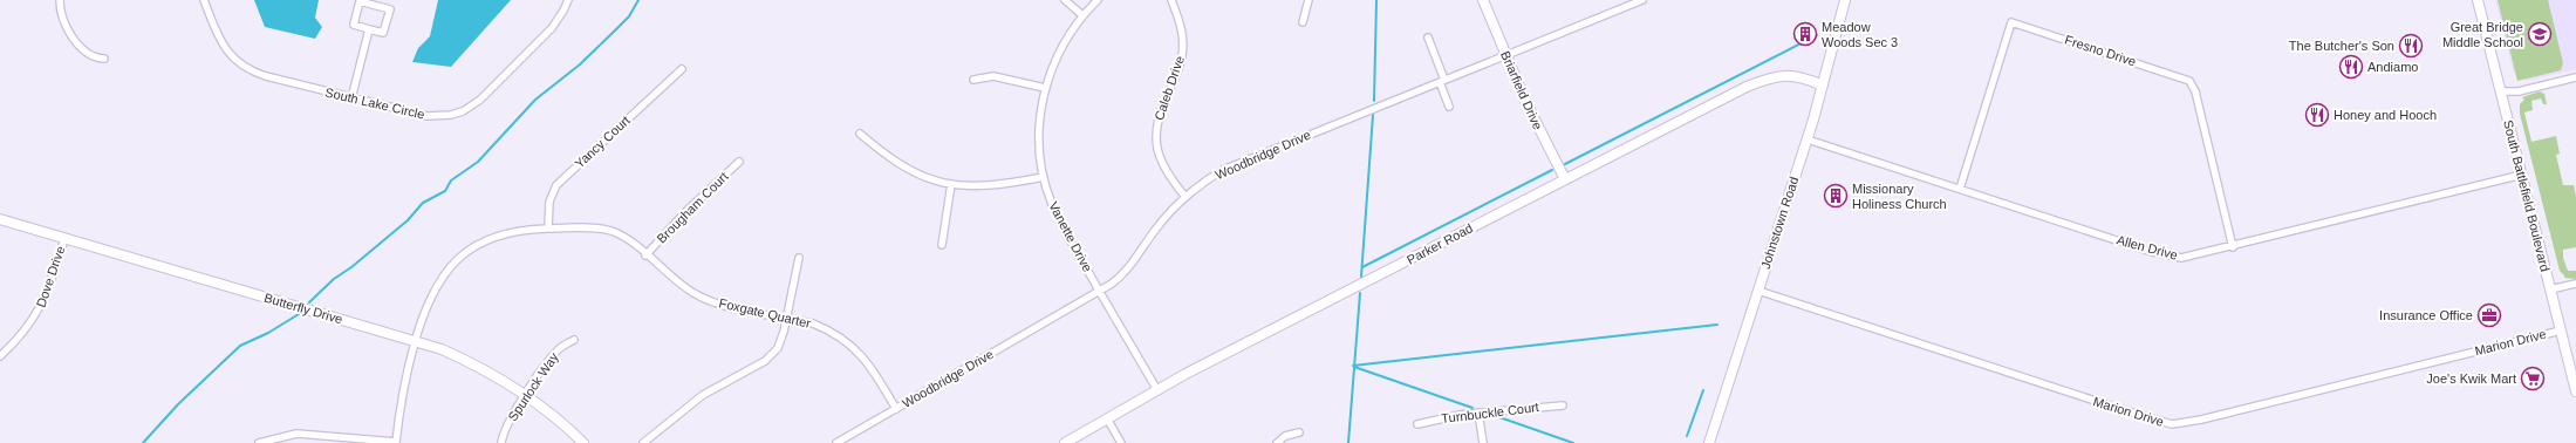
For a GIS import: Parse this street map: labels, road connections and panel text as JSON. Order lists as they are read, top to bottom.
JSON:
{
  "streets": {
    "street": [
      "Fresno Drive",
      "Caleb Drive",
      "Briarfield Drive",
      "South Lake Circle",
      "Yancy Court",
      "Woodbridge Drive",
      "South Battlefield Boulevard",
      "Brougham Court",
      "Johnstown Road",
      "Vanette Drive",
      "Parker Road",
      "Allen Drive",
      "Dove Drive",
      "Butterfly Drive",
      "Foxgate Quarter",
      "Marion Drive",
      "Spurlock Way",
      "Turnbuckle Court"
    ]
  },
  "crossings": [
    ["Fresno Drive", "Allen Drive"],
    ["Caleb Drive", "Woodbridge Drive"],
    ["Briarfield Drive", "Woodbridge Drive"],
    ["Briarfield Drive", "Parker Road"],
    ["Yancy Court", "Foxgate Quarter"],
    ["Woodbridge Drive", "Vanette Drive"],
    ["Woodbridge Drive", "Foxgate Quarter"],
    ["South Battlefield Boulevard", "Allen Drive"],
    ["South Battlefield Boulevard", "Marion Drive"],
    ["Brougham Court", "Foxgate Quarter"],
    ["Johnstown Road", "Parker Road"],
    ["Johnstown Road", "Allen Drive"],
    ["Johnstown Road", "Marion Drive"],
    ["Vanette Drive", "Parker Road"],
    ["Dove Drive", "Butterfly Drive"],
    ["Butterfly Drive", "Foxgate Quarter"],
    ["Butterfly Drive", "Spurlock Way"]
  ],
  "places": {
    "building": ["Meadow Woods Sec 3", "Missionary Holiness Church"],
    "school or university": ["Great Bridge Middle School"],
    "restaurant": ["The Butcher's Son", "Andiamo", "Honey and Hooch"],
    "office": ["Insurance Office"],
    "supermarket": ["Joe's Kwik Mart"]
  }
}
